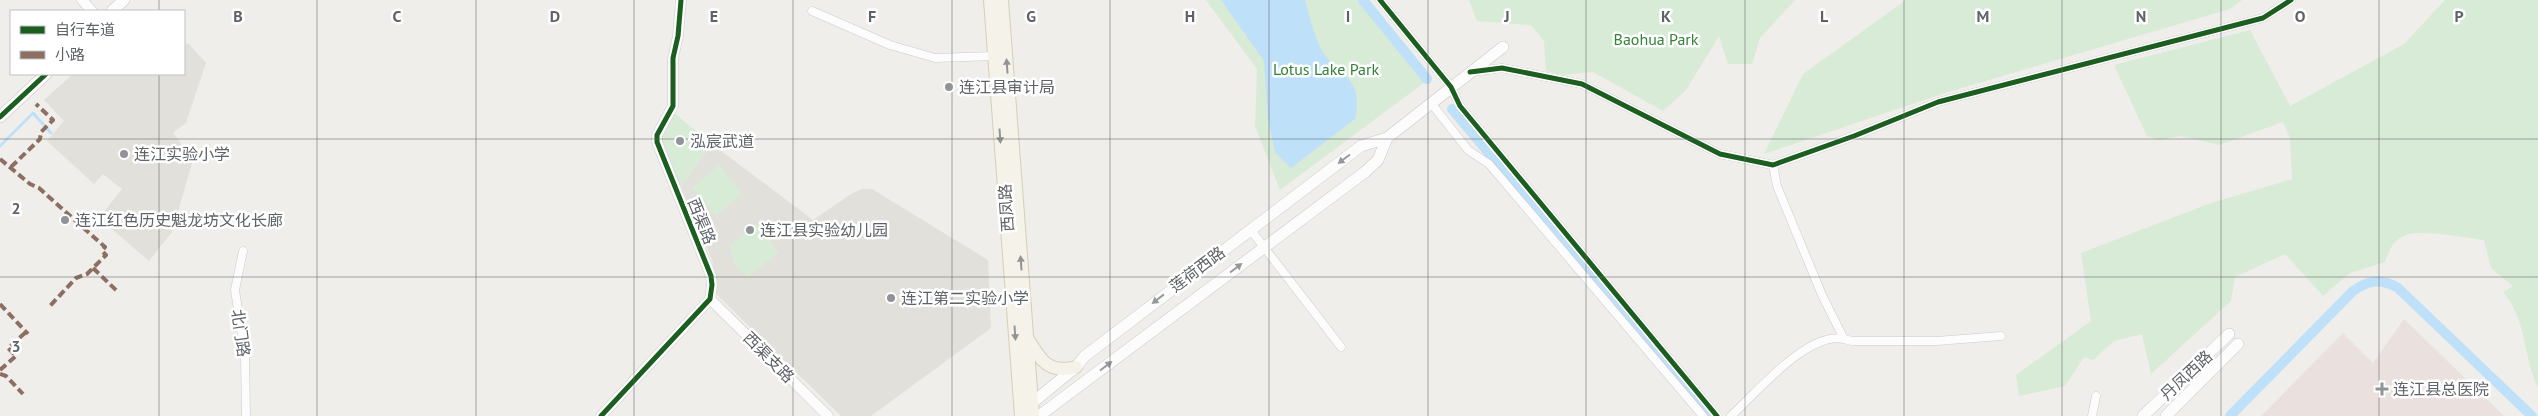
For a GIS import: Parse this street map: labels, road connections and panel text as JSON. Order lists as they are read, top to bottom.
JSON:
{
  "streets": {
    "main road": ["西凤路", "莲荷西路", "丹凤西路"],
    "street": ["西渠路", "北门路", "西渠支路"]
  },
  "crossings": [
    ["西凤路", "莲荷西路"],
    ["西渠路", "西渠支路"]
  ],
  "parks": ["Baohua Park", "Lotus Lake Park"],
  "places": {
    "other": [
      "连江县审计局",
      "泓宸武道",
      "连江实验小学",
      "连江红色历史魁龙坊文化长廊",
      "连江县实验幼儿园",
      "连江第二实验小学"
    ],
    "health": ["连江县总医院"]
  },
  "legend": ["自行车道", "小路"],
  "grid": {
    "columns": [
      "B",
      "C",
      "D",
      "E",
      "F",
      "G",
      "H",
      "I",
      "J",
      "K",
      "L",
      "M",
      "N",
      "O",
      "P"
    ],
    "rows": ["2", "3"]
  }
}
